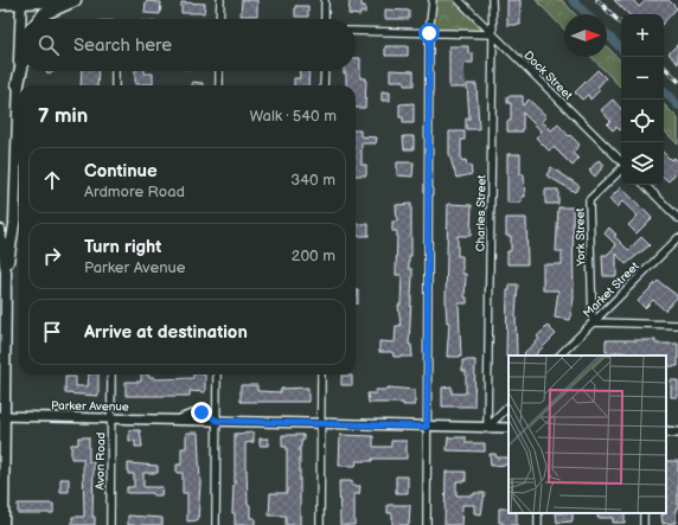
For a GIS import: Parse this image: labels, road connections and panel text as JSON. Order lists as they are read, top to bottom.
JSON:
{
  "streets": {
    "street": [
      "Dock Street",
      "Charles Street",
      "York Street",
      "Market Street",
      "Parker Avenue",
      "Avon Road"
    ]
  },
  "crossings": [
    ["Dock Street", "Charles Street"],
    ["Charles Street", "Parker Avenue"],
    ["York Street", "Market Street"],
    ["Parker Avenue", "Avon Road"]
  ],
  "north": "right",
  "page": {
    "map_buttons": ["+", "−"],
    "search": "Search here",
    "heading": ["7 min", "Walk · 540 m"],
    "list": [
      ["Continue", "Ardmore Road", "340 m"],
      ["Turn right", "Parker Avenue", "200 m"],
      "Arrive at destination"
    ]
  }
}
